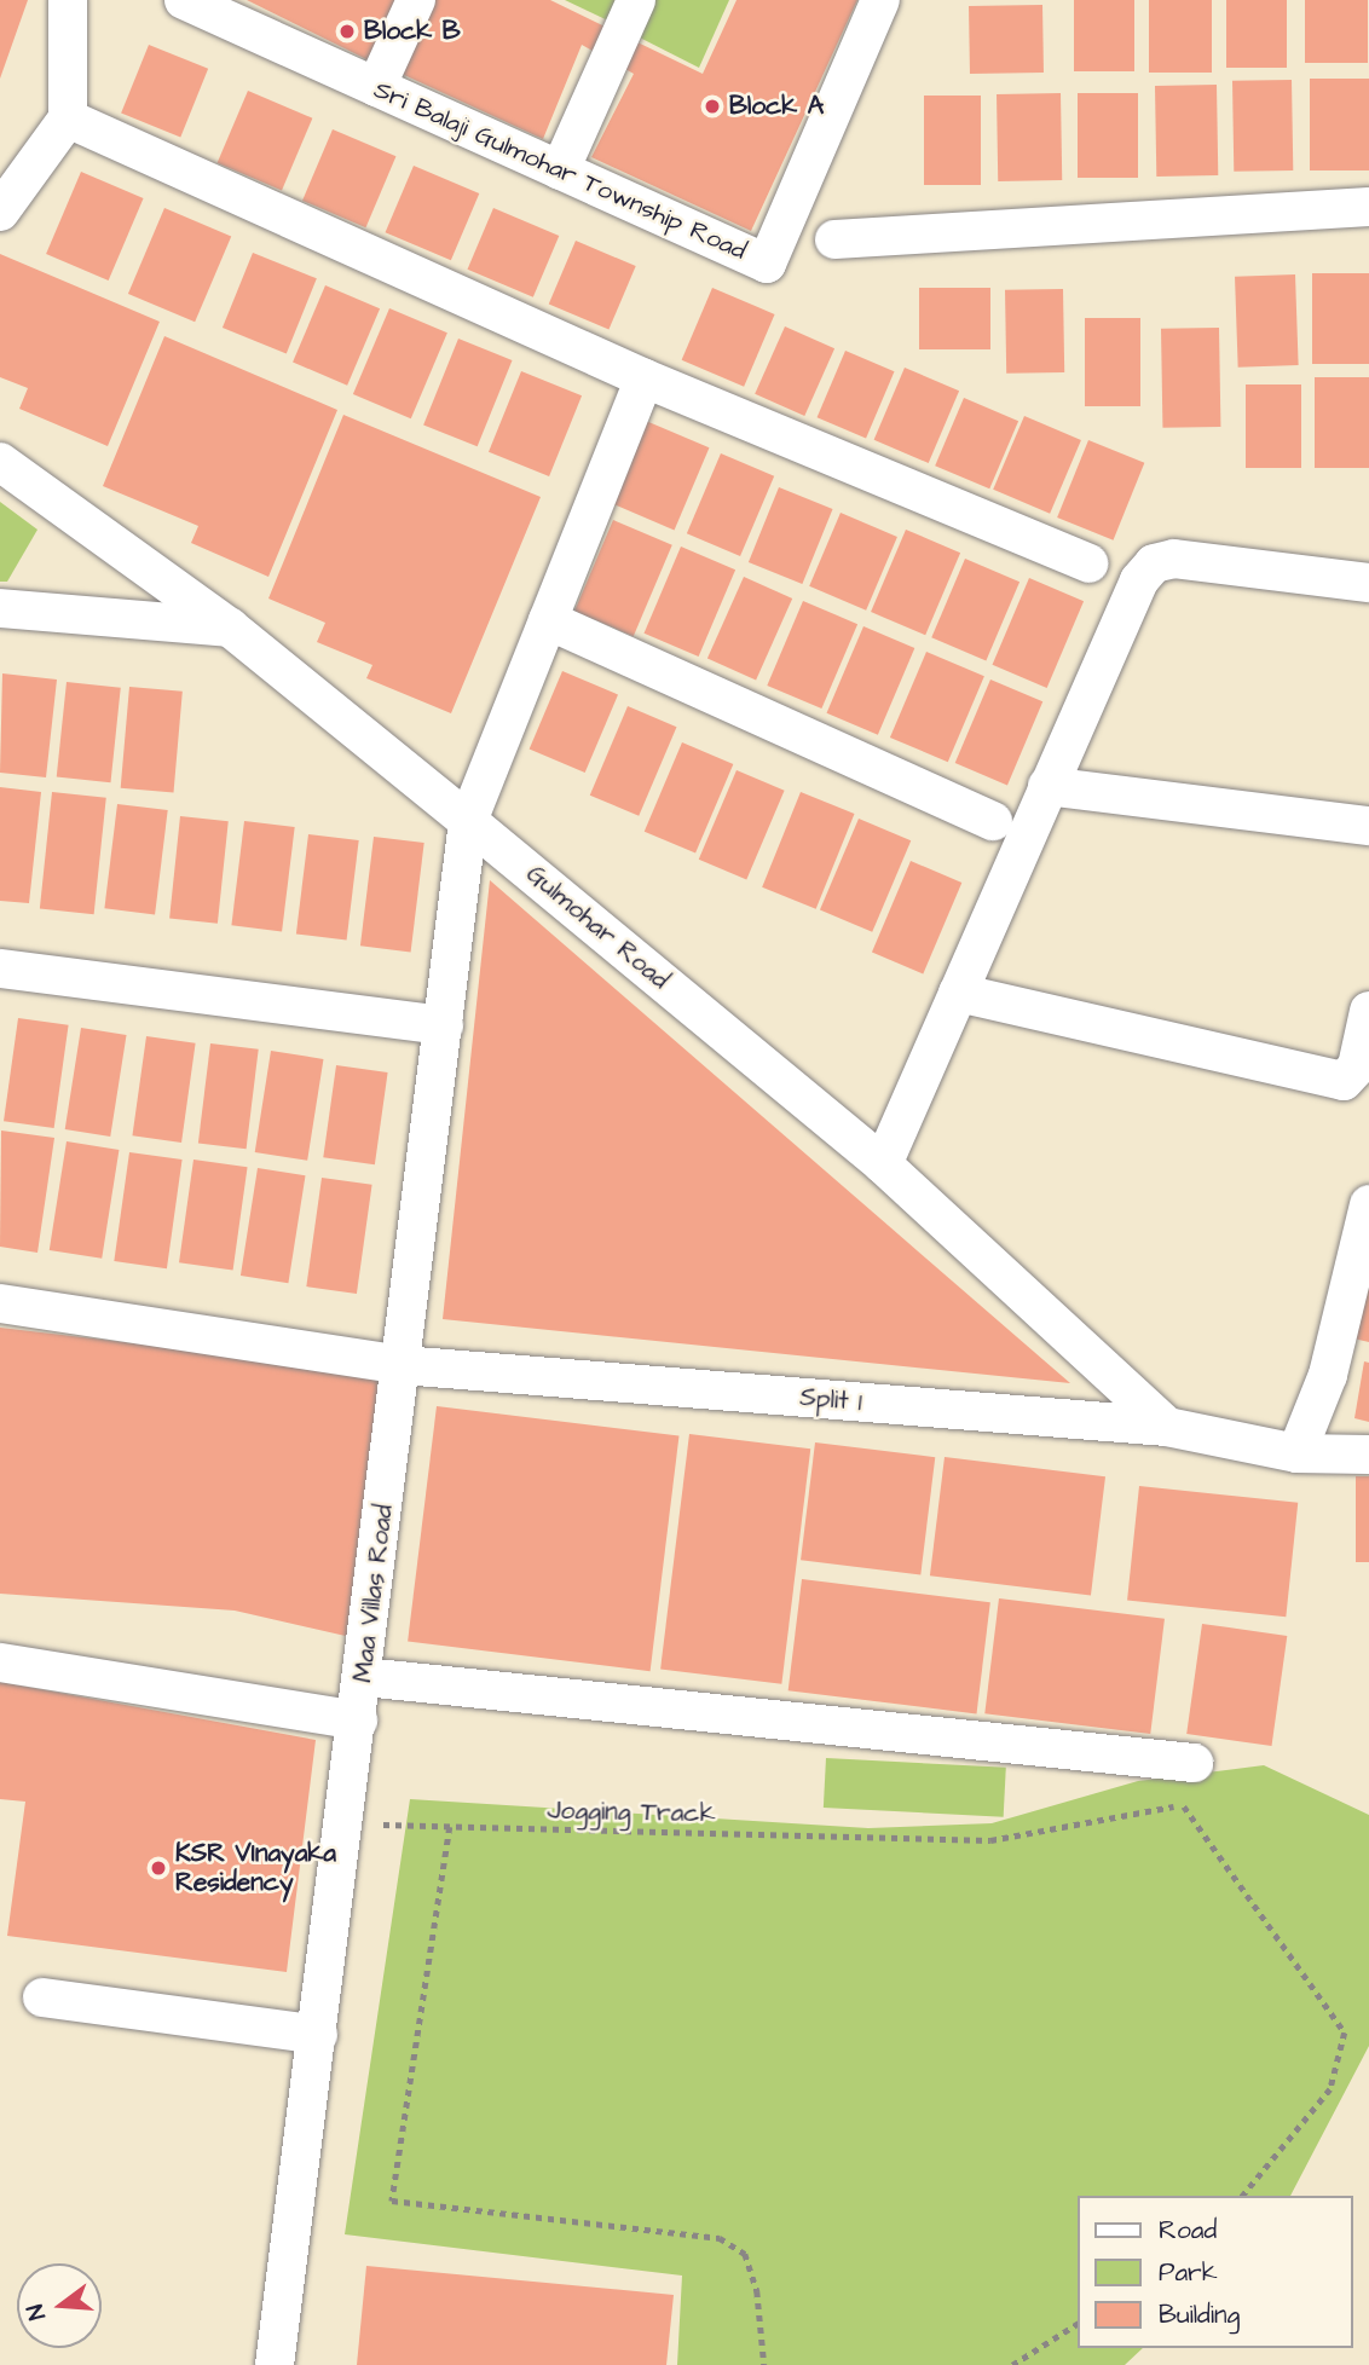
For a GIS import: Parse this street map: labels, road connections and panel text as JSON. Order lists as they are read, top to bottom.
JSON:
{
  "streets": {
    "street": [
      "Sri Balaji Gulmohar Township Road",
      "Gulmohar Road",
      "Split 1",
      "Maa Villas Road"
    ],
    "path": ["Jogging Track"]
  },
  "crossings": [
    ["Gulmohar Road", "Split 1"],
    ["Gulmohar Road", "Maa Villas Road"],
    ["Split 1", "Maa Villas Road"]
  ],
  "places": ["Block B", "Block A", "KSR VInayaka Residency"],
  "legend": ["Road", "Park", "Building"],
  "north": "left"
}
